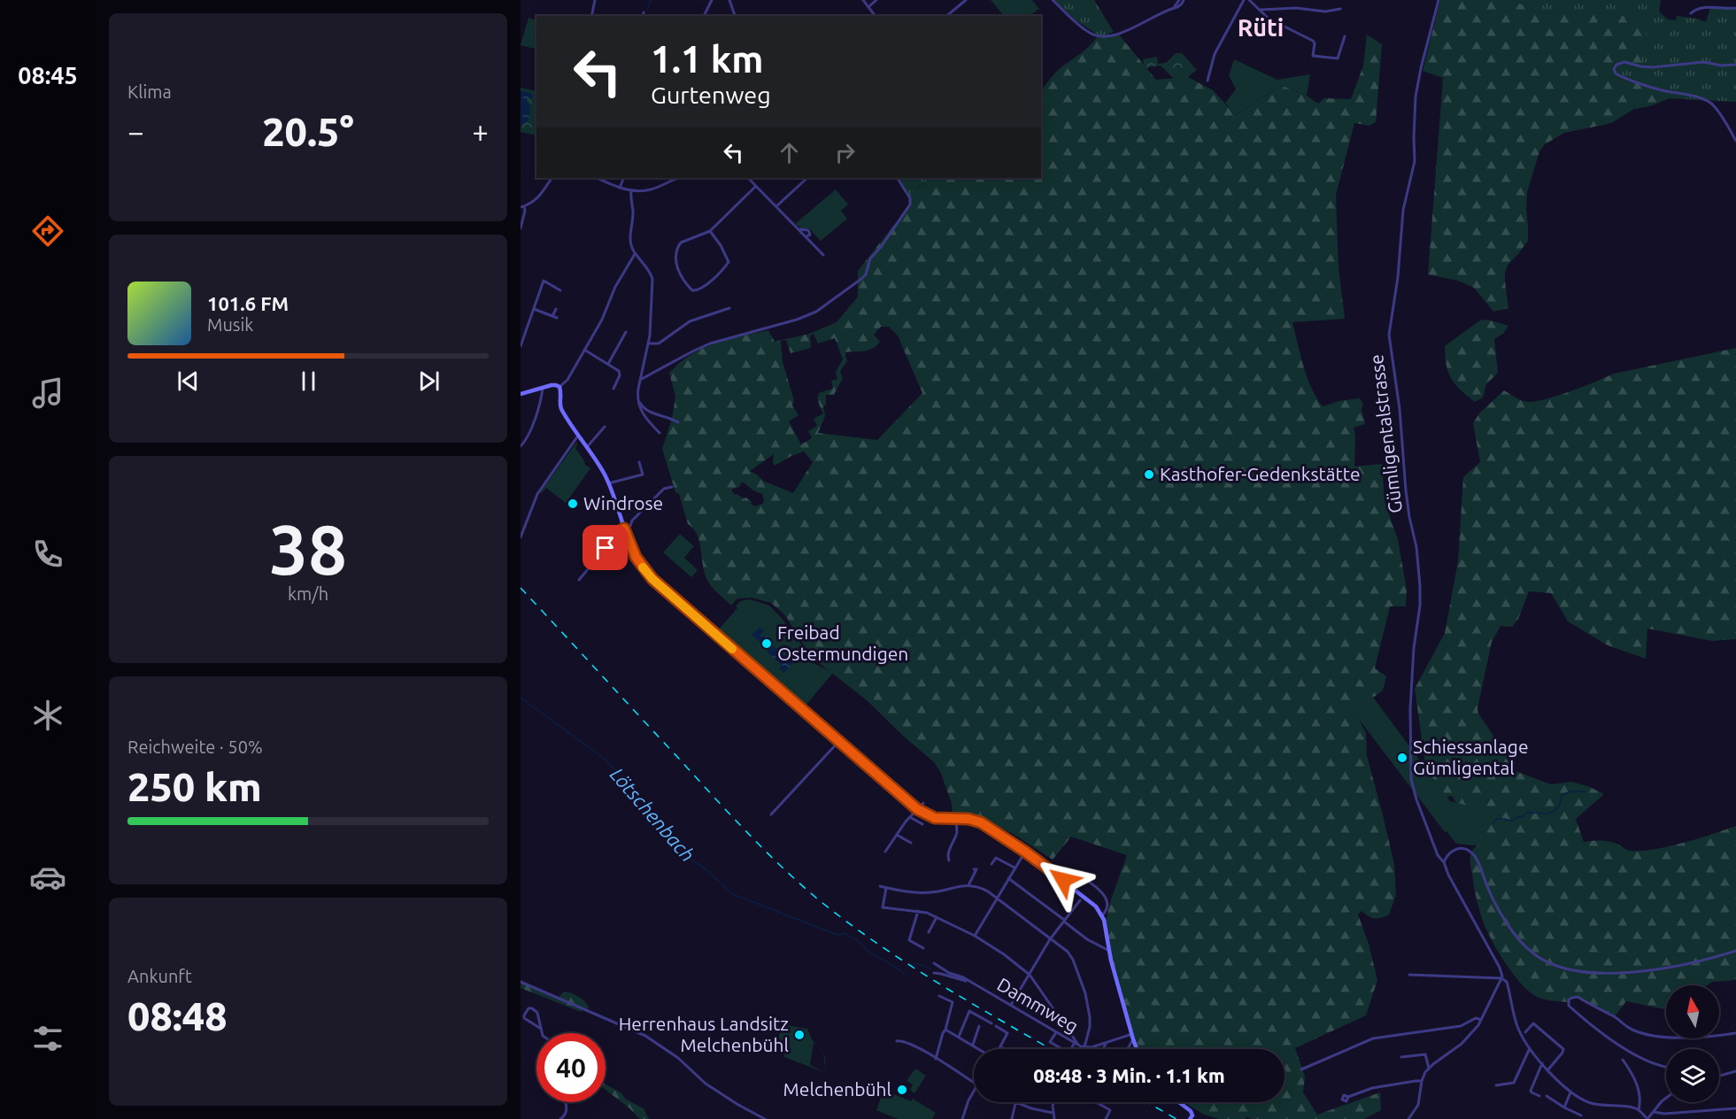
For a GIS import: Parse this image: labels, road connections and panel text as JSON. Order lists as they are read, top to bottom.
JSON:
{
  "streets": {
    "street": ["Gümligentalstrasse", "Dammweg"]
  },
  "districts": ["Rüti"],
  "water": ["Lötschenbach"],
  "places": [
    "Kasthofer-Gedenkstätte",
    "Windrose",
    "Freibad Ostermundigen",
    "Schiessanlage Gümligental",
    "Herrenhaus Landsitz Melchenbühl",
    "Melchenbühl"
  ],
  "north": "top",
  "page": {
    "tabs": "08:45",
    "tile": [
      "Klima",
      ["38", "km/h"],
      ["Reichweite · 50%", "250 km"],
      ["Ankunft", "08:48"]
    ],
    "turn": ["1.1 km", "Gurtenweg"],
    "heat": ["−", "20.5°", "+"],
    "song": ["101.6 FM", "Musik"],
    "limit": "40",
    "trip": "08:48 · 3 Min. · 1.1 km"
  }
}
